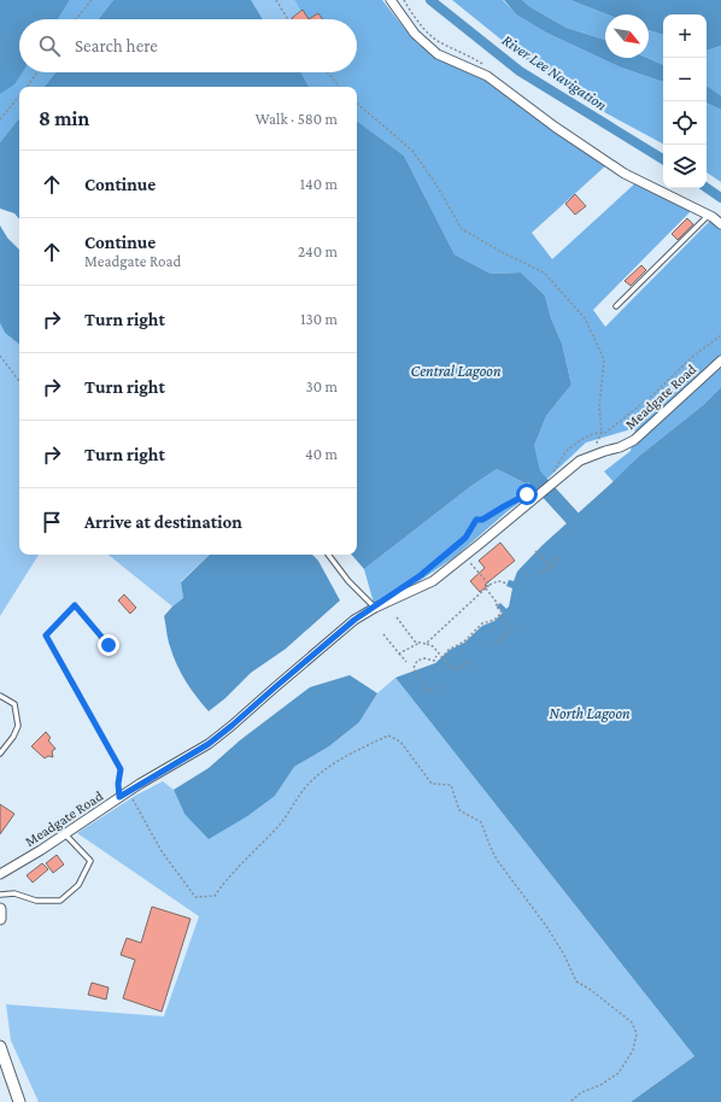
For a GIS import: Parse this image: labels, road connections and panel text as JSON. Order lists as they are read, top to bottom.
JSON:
{
  "streets": {
    "street": ["Meadgate Road"]
  },
  "water": ["River Lee Navigation", "Central Lagoon", "North Lagoon"],
  "north": "bottom right",
  "page": {
    "map_buttons": ["+", "−"],
    "search": "Search here",
    "heading": ["8 min", "Walk · 580 m"],
    "list": [
      ["Continue", "140 m"],
      ["Continue", "Meadgate Road", "240 m"],
      ["Turn right", "130 m"],
      ["Turn right", "30 m"],
      ["Turn right", "40 m"],
      "Arrive at destination"
    ]
  }
}
